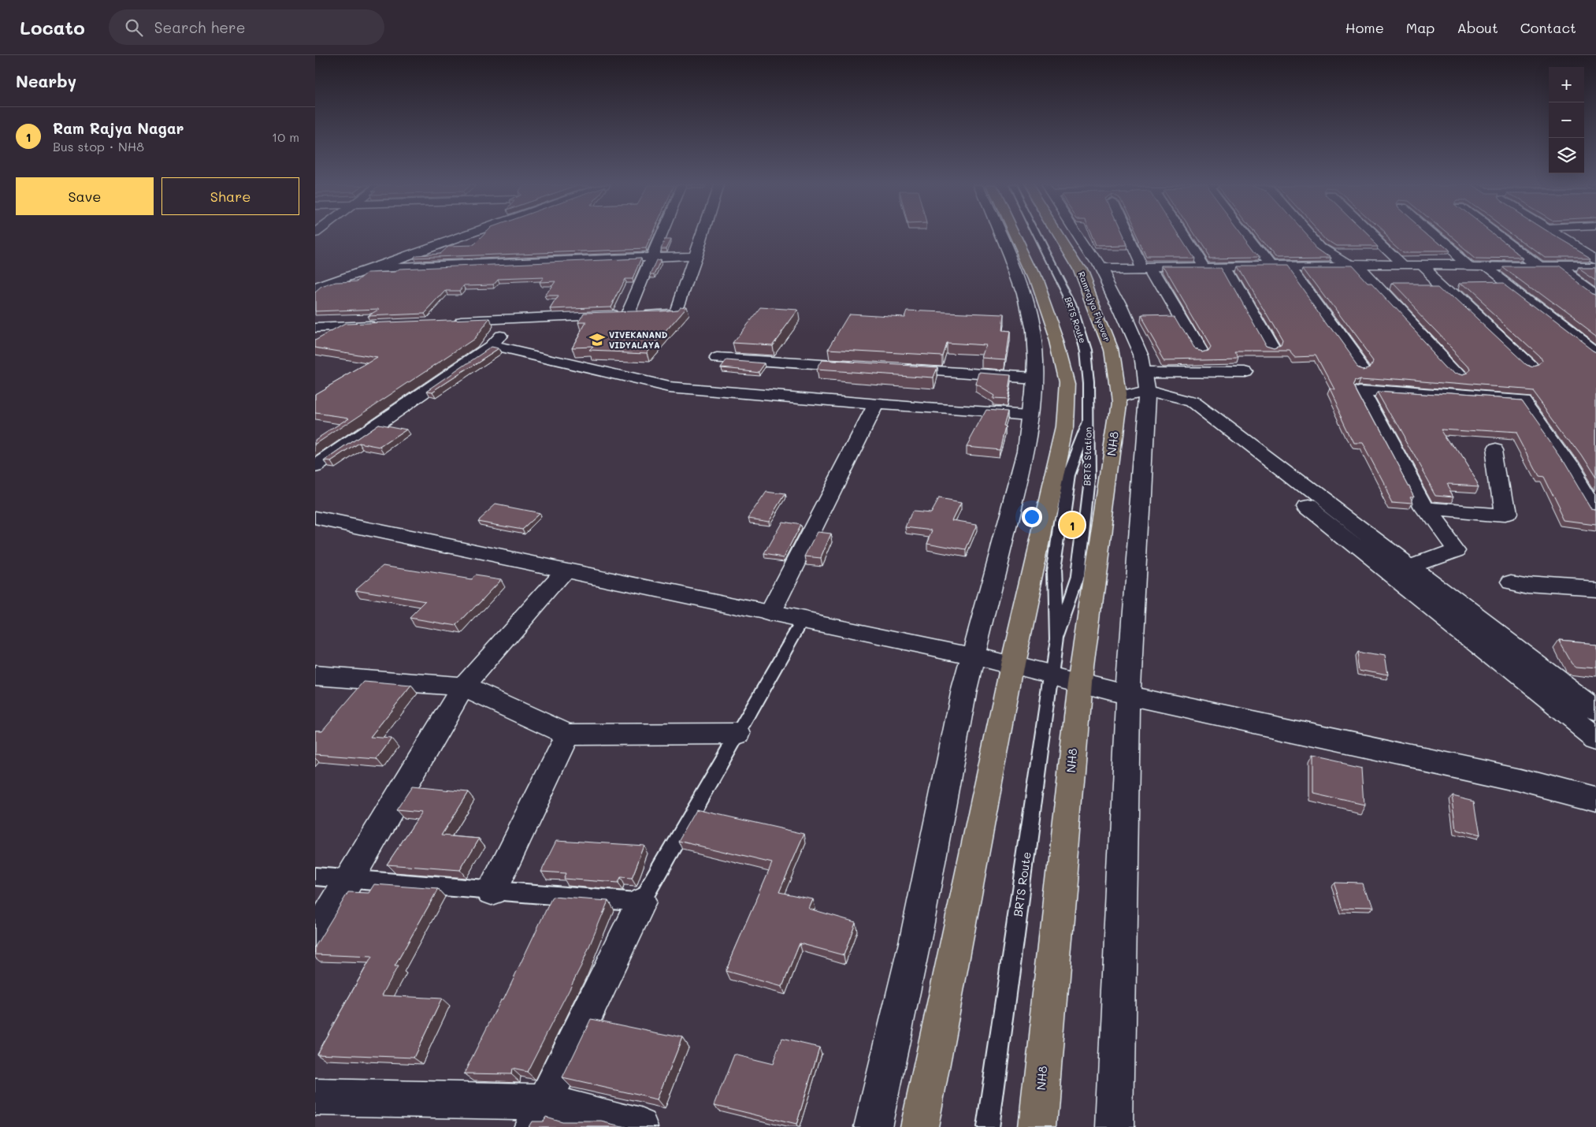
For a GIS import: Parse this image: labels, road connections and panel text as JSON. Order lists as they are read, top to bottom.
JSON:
{
  "streets": {
    "main road": ["Ramrajya Flyover", "NH8"],
    "lane": ["BRTS Route", "BRTS Station"]
  },
  "crossings": [
    ["Ramrajya Flyover", "NH8"],
    ["BRTS Route", "BRTS Station"]
  ],
  "places": {
    "school or university": ["VIVEKANAND VIDYALAYA"]
  },
  "page": {
    "header": "Locato",
    "search": "Search here",
    "nav": [
      "Home",
      "Map",
      "About",
      "Contact"
    ],
    "heading": "Nearby",
    "map_buttons": ["+", "−"],
    "list": [
      {
        "mark": "1",
        "name": "Ram Rajya Nagar",
        "note": "Bus stop · NH8",
        "value": "10 m"
      }
    ],
    "buttons": ["Save", "Share"],
    "pins": "1"
  }
}
